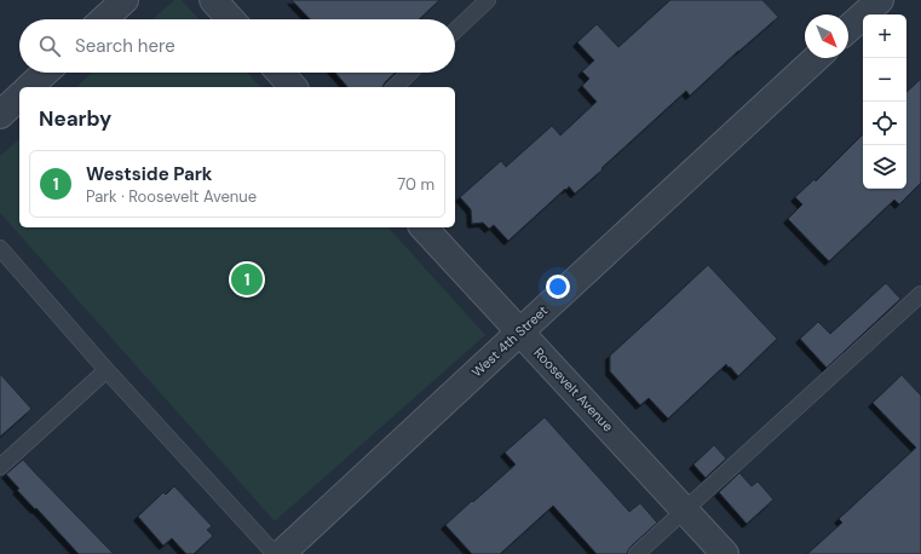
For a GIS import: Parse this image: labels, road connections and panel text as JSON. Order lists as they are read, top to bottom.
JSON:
{
  "streets": {
    "street": ["West 4th Street", "Roosevelt Avenue"]
  },
  "crossings": [
    ["West 4th Street", "Roosevelt Avenue"]
  ],
  "north": "bottom right",
  "page": {
    "map_buttons": ["+", "−"],
    "search": "Search here",
    "heading": "Nearby",
    "list": [
      {
        "mark": "1",
        "name": "Westside Park",
        "note": "Park · Roosevelt Avenue",
        "value": "70 m"
      }
    ],
    "pins": "1"
  }
}
